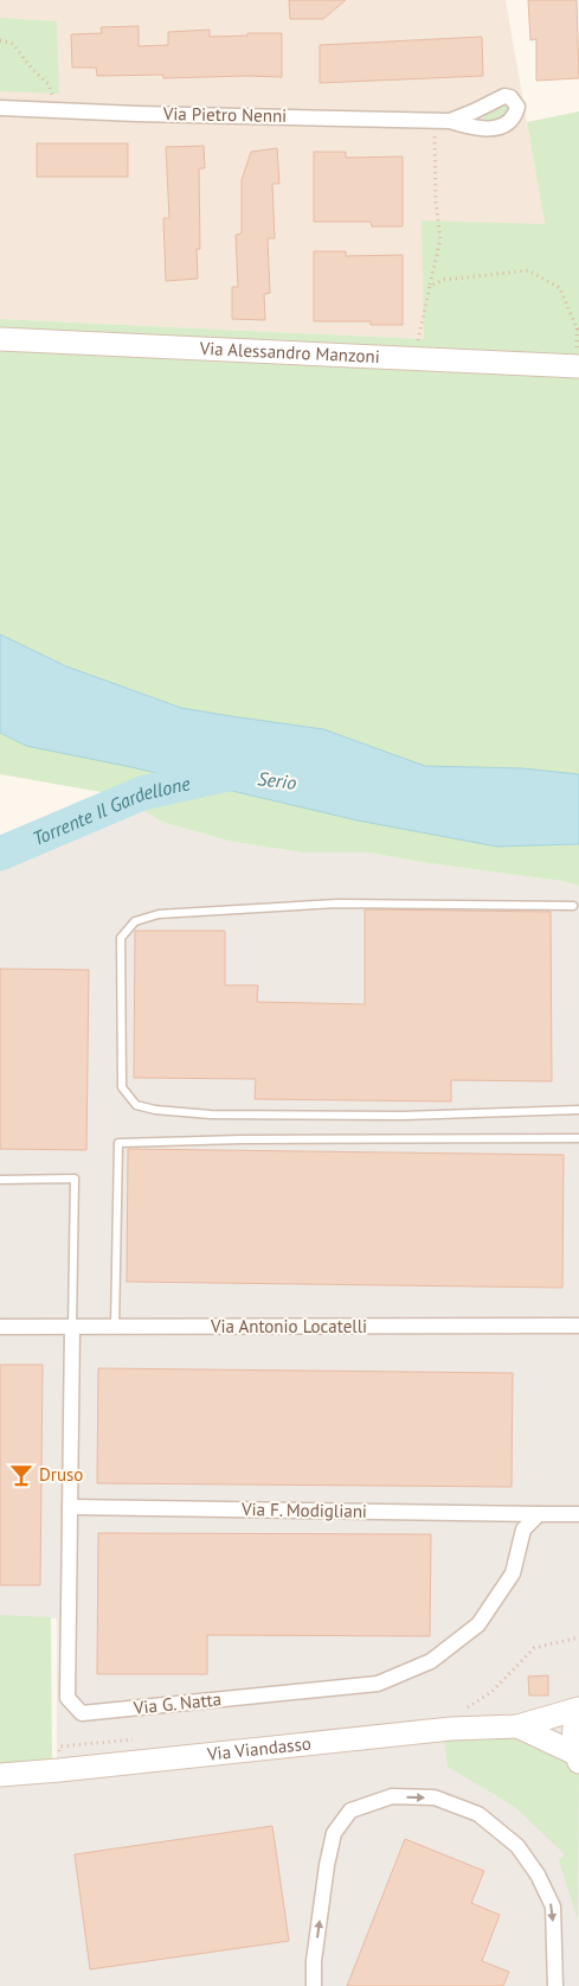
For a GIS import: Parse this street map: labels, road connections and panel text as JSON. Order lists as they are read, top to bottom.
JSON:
{
  "streets": {
    "street": [
      "Via Pietro Nenni",
      "Via Alessandro Manzoni",
      "Via Antonio Locatelli",
      "Via F. Modigliani",
      "Via G. Natta",
      "Via Viandasso"
    ]
  },
  "crossings": [
    ["Via Antonio Locatelli", "Via G. Natta"],
    ["Via F. Modigliani", "Via G. Natta"]
  ],
  "water": ["Serio", "Torrente Il Gardellone"],
  "places": {
    "bar": ["Druso"]
  }
}
